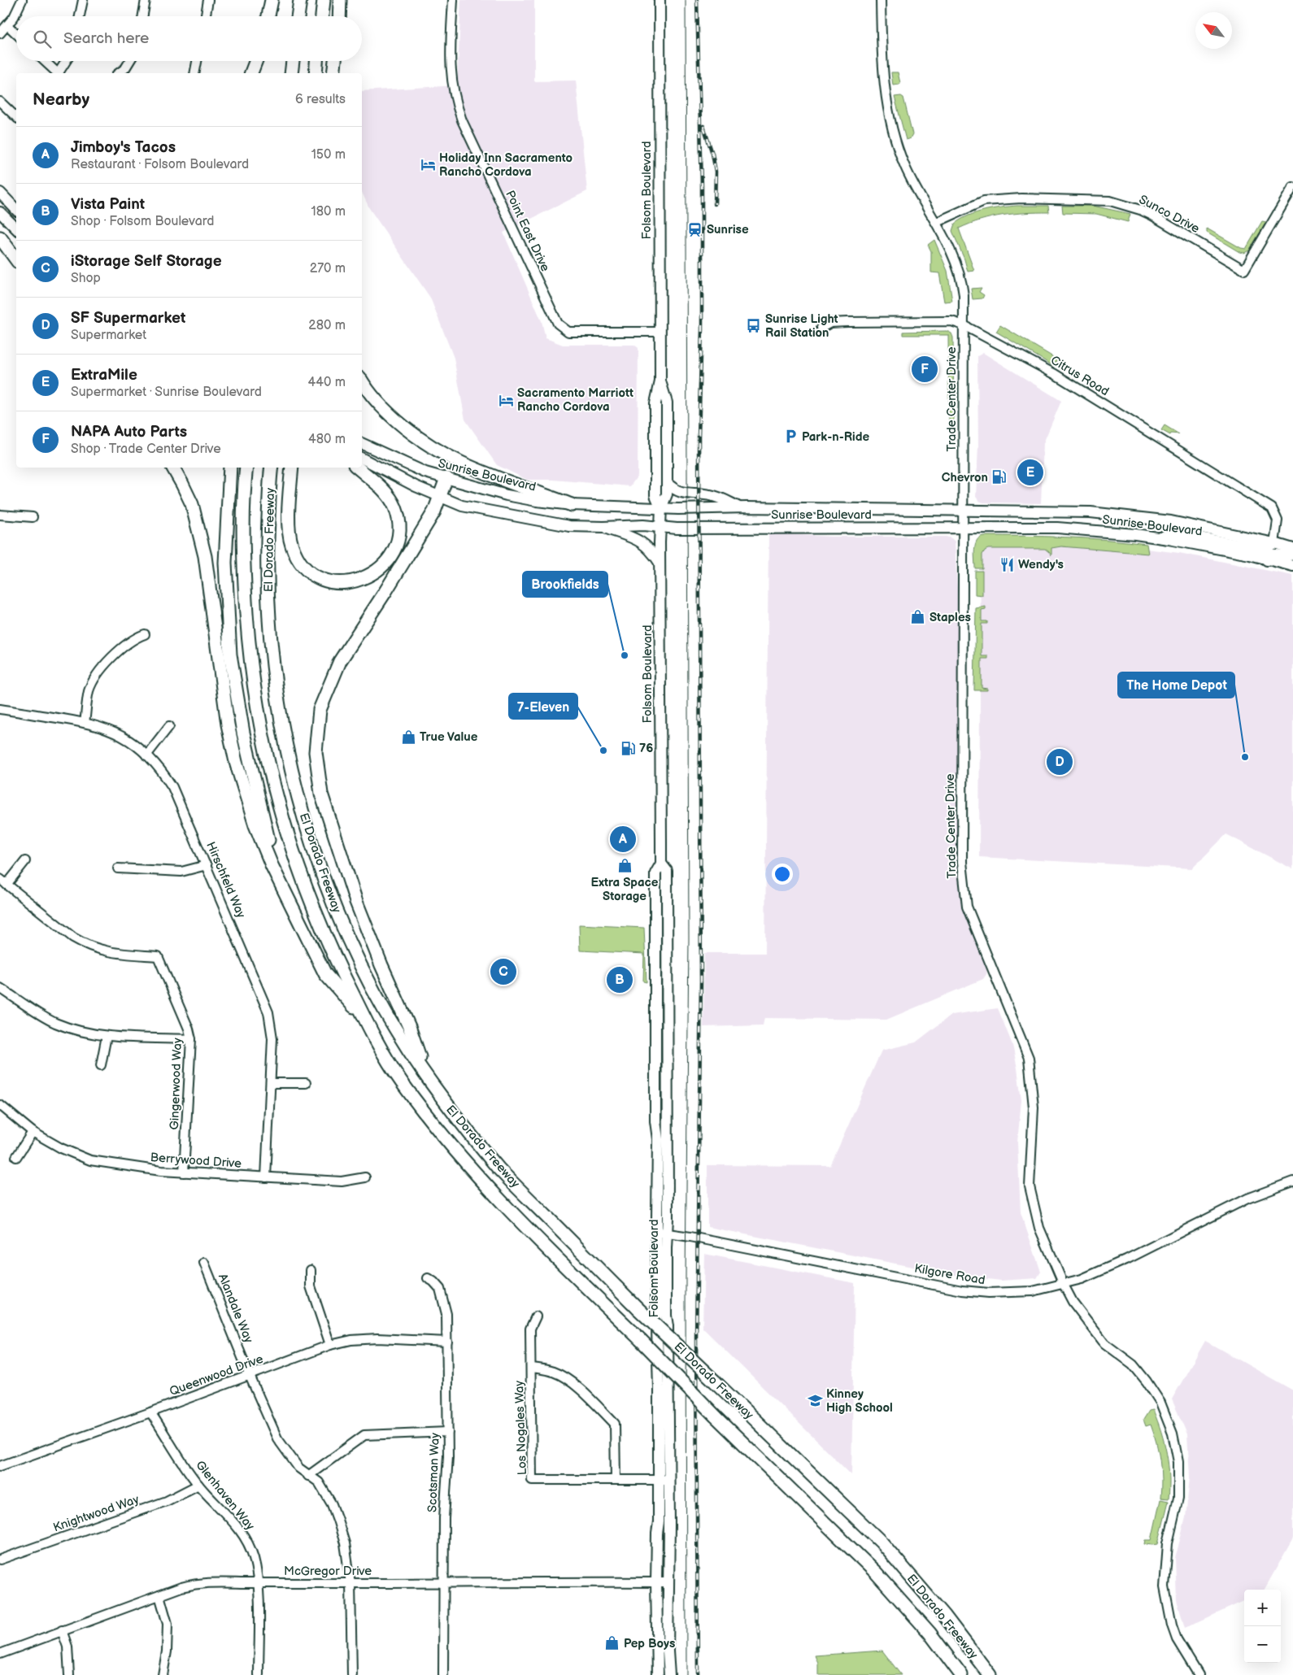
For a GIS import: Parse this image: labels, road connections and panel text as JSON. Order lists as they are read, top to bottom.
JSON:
{
  "streets": {
    "highway": ["El Dorado Freeway"],
    "main road": ["Folsom Boulevard", "Sunrise Boulevard"],
    "street": [
      "Sunco Drive",
      "Point East Drive",
      "Citrus Road",
      "Trade Center Drive",
      "Hirschfeld Way",
      "Gingerwood Way",
      "Berrywood Drive",
      "Kilgore Road",
      "Alandale Way",
      "Queenwood Drive",
      "Los Nogales Way",
      "Scotsman Way",
      "Glenhaven Way",
      "Knightwood Way",
      "McGregor Drive"
    ]
  },
  "crossings": [
    ["Folsom Boulevard", "Point East Drive"],
    ["Folsom Boulevard", "Sunrise Boulevard"],
    ["Folsom Boulevard", "Kilgore Road"],
    ["Folsom Boulevard", "Los Nogales Way"],
    ["Folsom Boulevard", "McGregor Drive"],
    ["Sunco Drive", "Trade Center Drive"],
    ["Citrus Road", "Trade Center Drive"],
    ["Citrus Road", "Sunrise Boulevard"],
    ["Trade Center Drive", "Sunrise Boulevard"],
    ["Trade Center Drive", "Kilgore Road"],
    ["Hirschfeld Way", "Berrywood Drive"],
    ["Gingerwood Way", "Berrywood Drive"],
    ["Alandale Way", "Queenwood Drive"],
    ["Alandale Way", "McGregor Drive"],
    ["Queenwood Drive", "Scotsman Way"],
    ["Queenwood Drive", "Glenhaven Way"],
    ["Scotsman Way", "McGregor Drive"],
    ["Glenhaven Way", "Knightwood Way"],
    ["Glenhaven Way", "McGregor Drive"]
  ],
  "places": {
    "hotel": ["Holiday Inn Sacramento Rancho Cordova", "Sacramento Marriott Rancho Cordova"],
    "station": ["Sunrise"],
    "bus stop": ["Sunrise Light Rail Station"],
    "parking": ["Park-n-Ride"],
    "fuel station": ["Chevron", "76"],
    "restaurant": ["Wendy's"],
    "shop": [
      "Staples",
      "True Value",
      "Extra Space Storage",
      "Pep Boys"
    ],
    "other": ["Brookfields", "7-Eleven", "The Home Depot"],
    "school or university": ["Kinney High School"]
  },
  "north": "top left",
  "page": {
    "search": "Search here",
    "heading": ["Nearby", "6 results"],
    "list": [
      {
        "mark": "A",
        "name": "Jimboy's Tacos",
        "note": "Restaurant · Folsom Boulevard",
        "value": "150 m"
      },
      {
        "mark": "B",
        "name": "Vista Paint",
        "note": "Shop · Folsom Boulevard",
        "value": "180 m"
      },
      {
        "mark": "C",
        "name": "iStorage Self Storage",
        "note": "Shop",
        "value": "270 m"
      },
      {
        "mark": "D",
        "name": "SF Supermarket",
        "note": "Supermarket",
        "value": "280 m"
      },
      {
        "mark": "E",
        "name": "ExtraMile",
        "note": "Supermarket · Sunrise Boulevard",
        "value": "440 m"
      },
      {
        "mark": "F",
        "name": "NAPA Auto Parts",
        "note": "Shop · Trade Center Drive",
        "value": "480 m"
      }
    ],
    "pins": [
      "F",
      "E",
      "D",
      "A",
      "C",
      "B"
    ],
    "map_buttons": ["+", "−"]
  }
}
